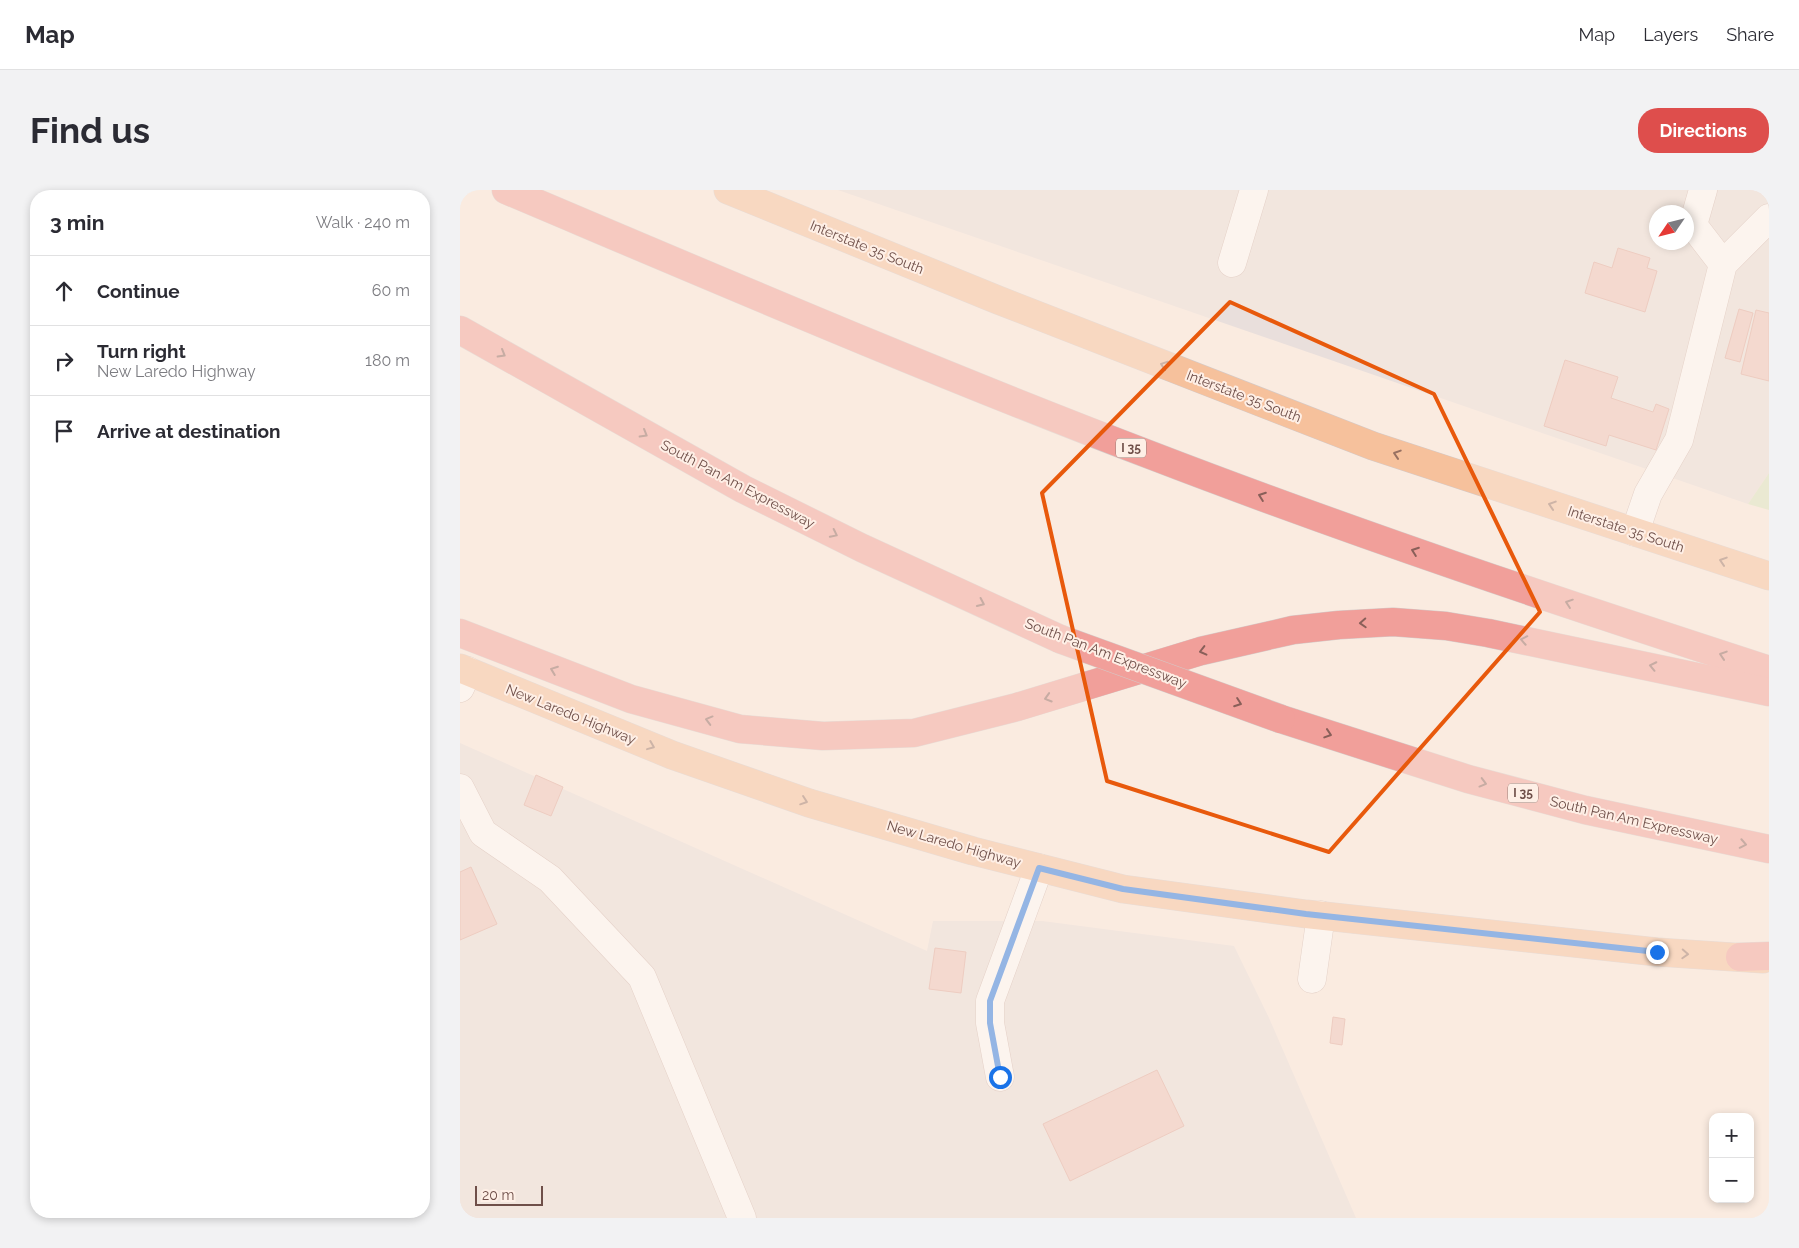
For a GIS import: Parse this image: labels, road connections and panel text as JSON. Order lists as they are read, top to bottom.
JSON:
{
  "streets": {
    "highway": ["I 35", "South Pan Am Expressway"],
    "main road": ["Interstate 35 South", "New Laredo Highway"]
  },
  "one_way": ["Interstate 35 South", "New Laredo Highway"],
  "scale_bar": "20 m",
  "north": "bottom left",
  "page": {
    "header": "Map",
    "nav": ["Map", "Layers", "Share"],
    "buttons": "Directions",
    "title": "Find us",
    "heading": ["3 min", "Walk · 240 m"],
    "list": [
      ["Continue", "60 m"],
      ["Turn right", "New Laredo Highway", "180 m"],
      "Arrive at destination"
    ],
    "map_buttons": ["+", "−"],
    "scale": "20 m"
  }
}
